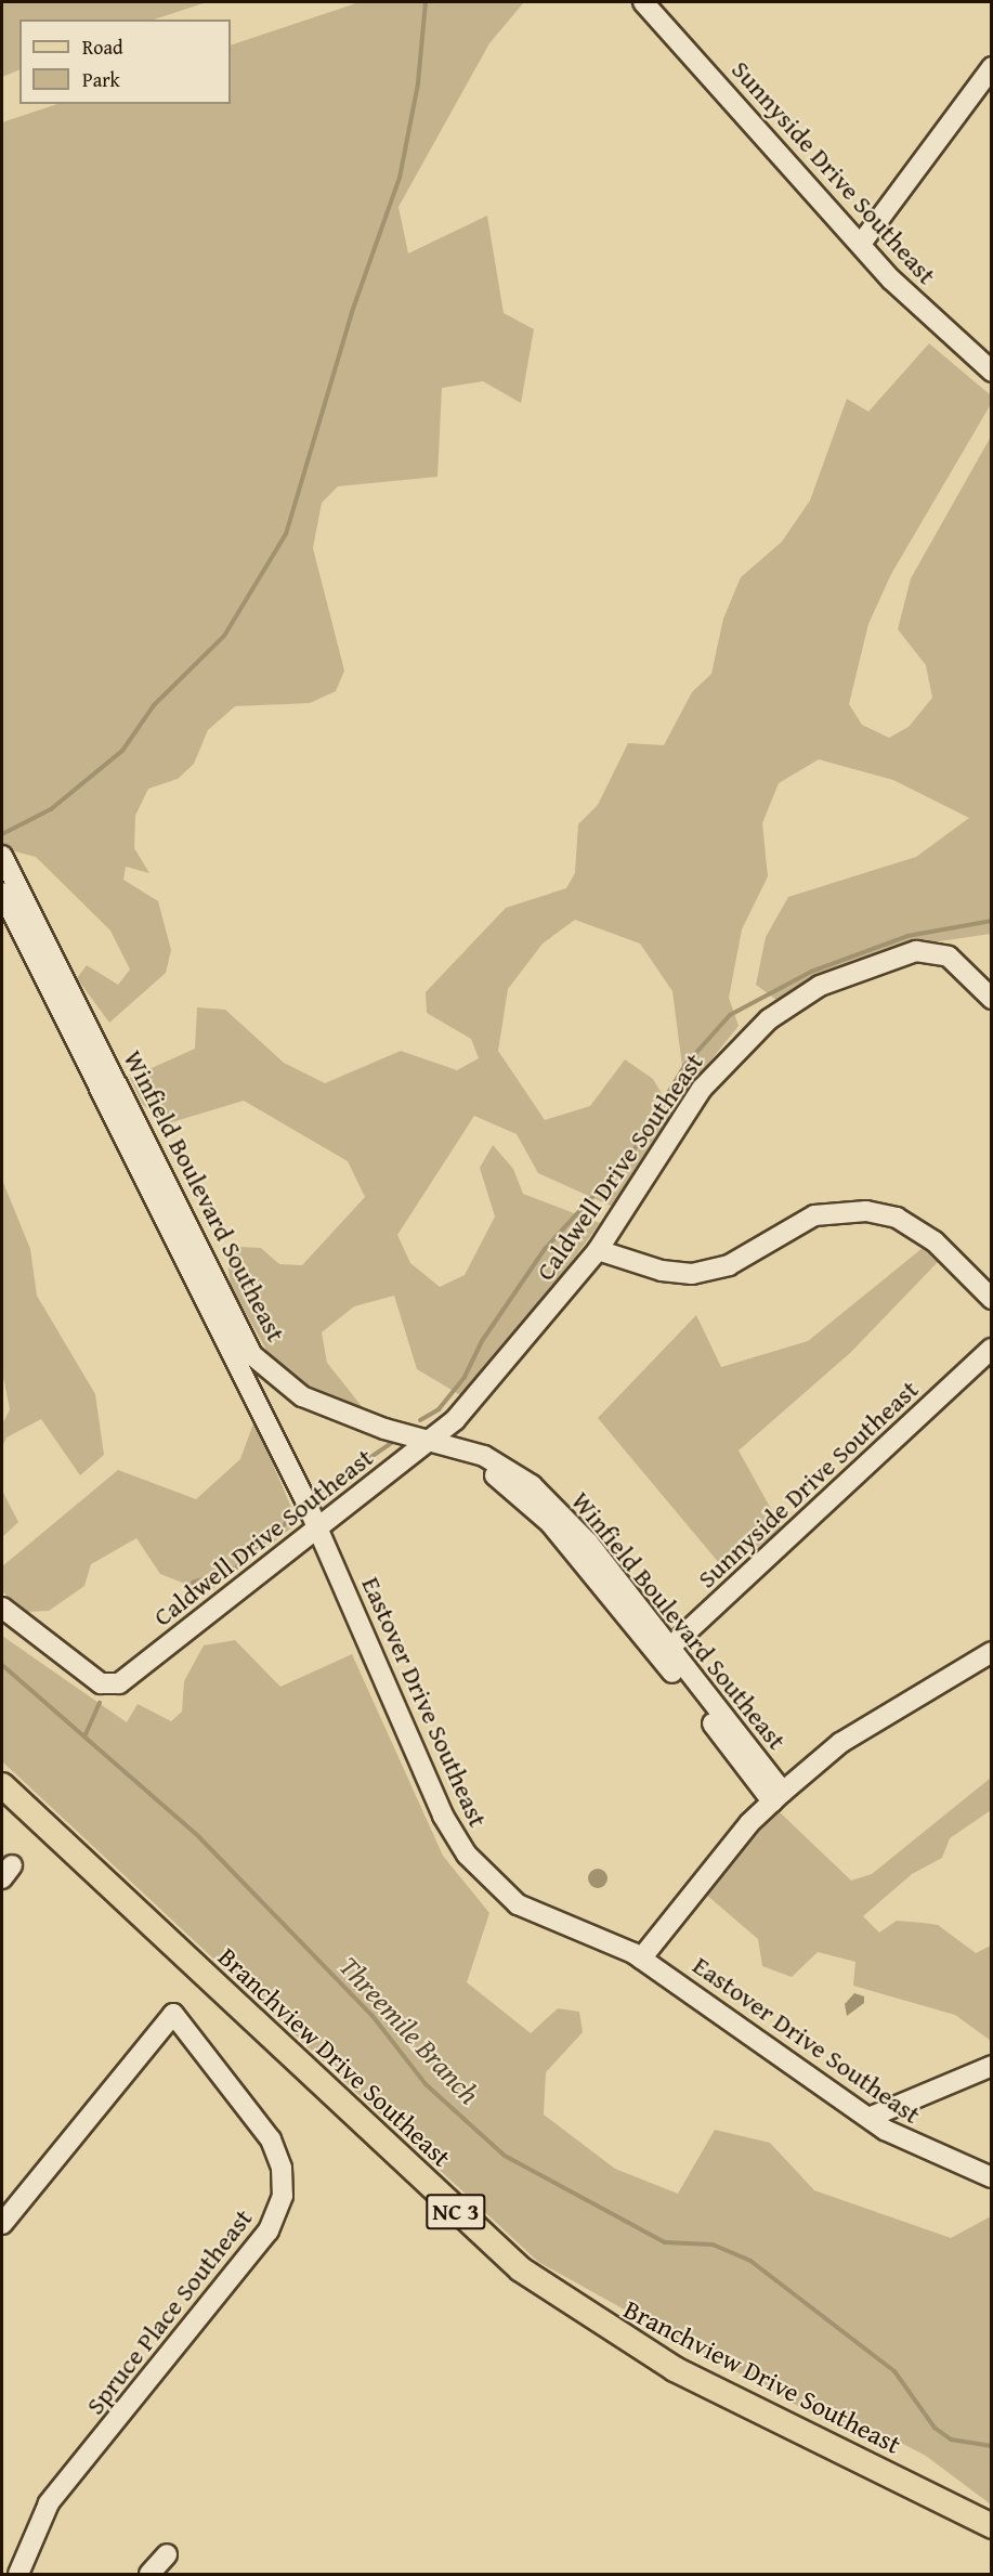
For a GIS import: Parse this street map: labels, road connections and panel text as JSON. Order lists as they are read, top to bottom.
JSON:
{
  "streets": {
    "main road": ["Branchview Drive Southeast", "NC 3"],
    "street": [
      "Sunnyside Drive Southeast",
      "Caldwell Drive Southeast",
      "Winfield Boulevard Southeast",
      "Eastover Drive Southeast",
      "Spruce Place Southeast"
    ]
  },
  "crossings": [
    ["Sunnyside Drive Southeast", "Winfield Boulevard Southeast"],
    ["Caldwell Drive Southeast", "Winfield Boulevard Southeast"],
    ["Caldwell Drive Southeast", "Eastover Drive Southeast"],
    ["Winfield Boulevard Southeast", "Eastover Drive Southeast"]
  ],
  "water": ["Threemile Branch"],
  "legend": ["Road", "Park"]
}
